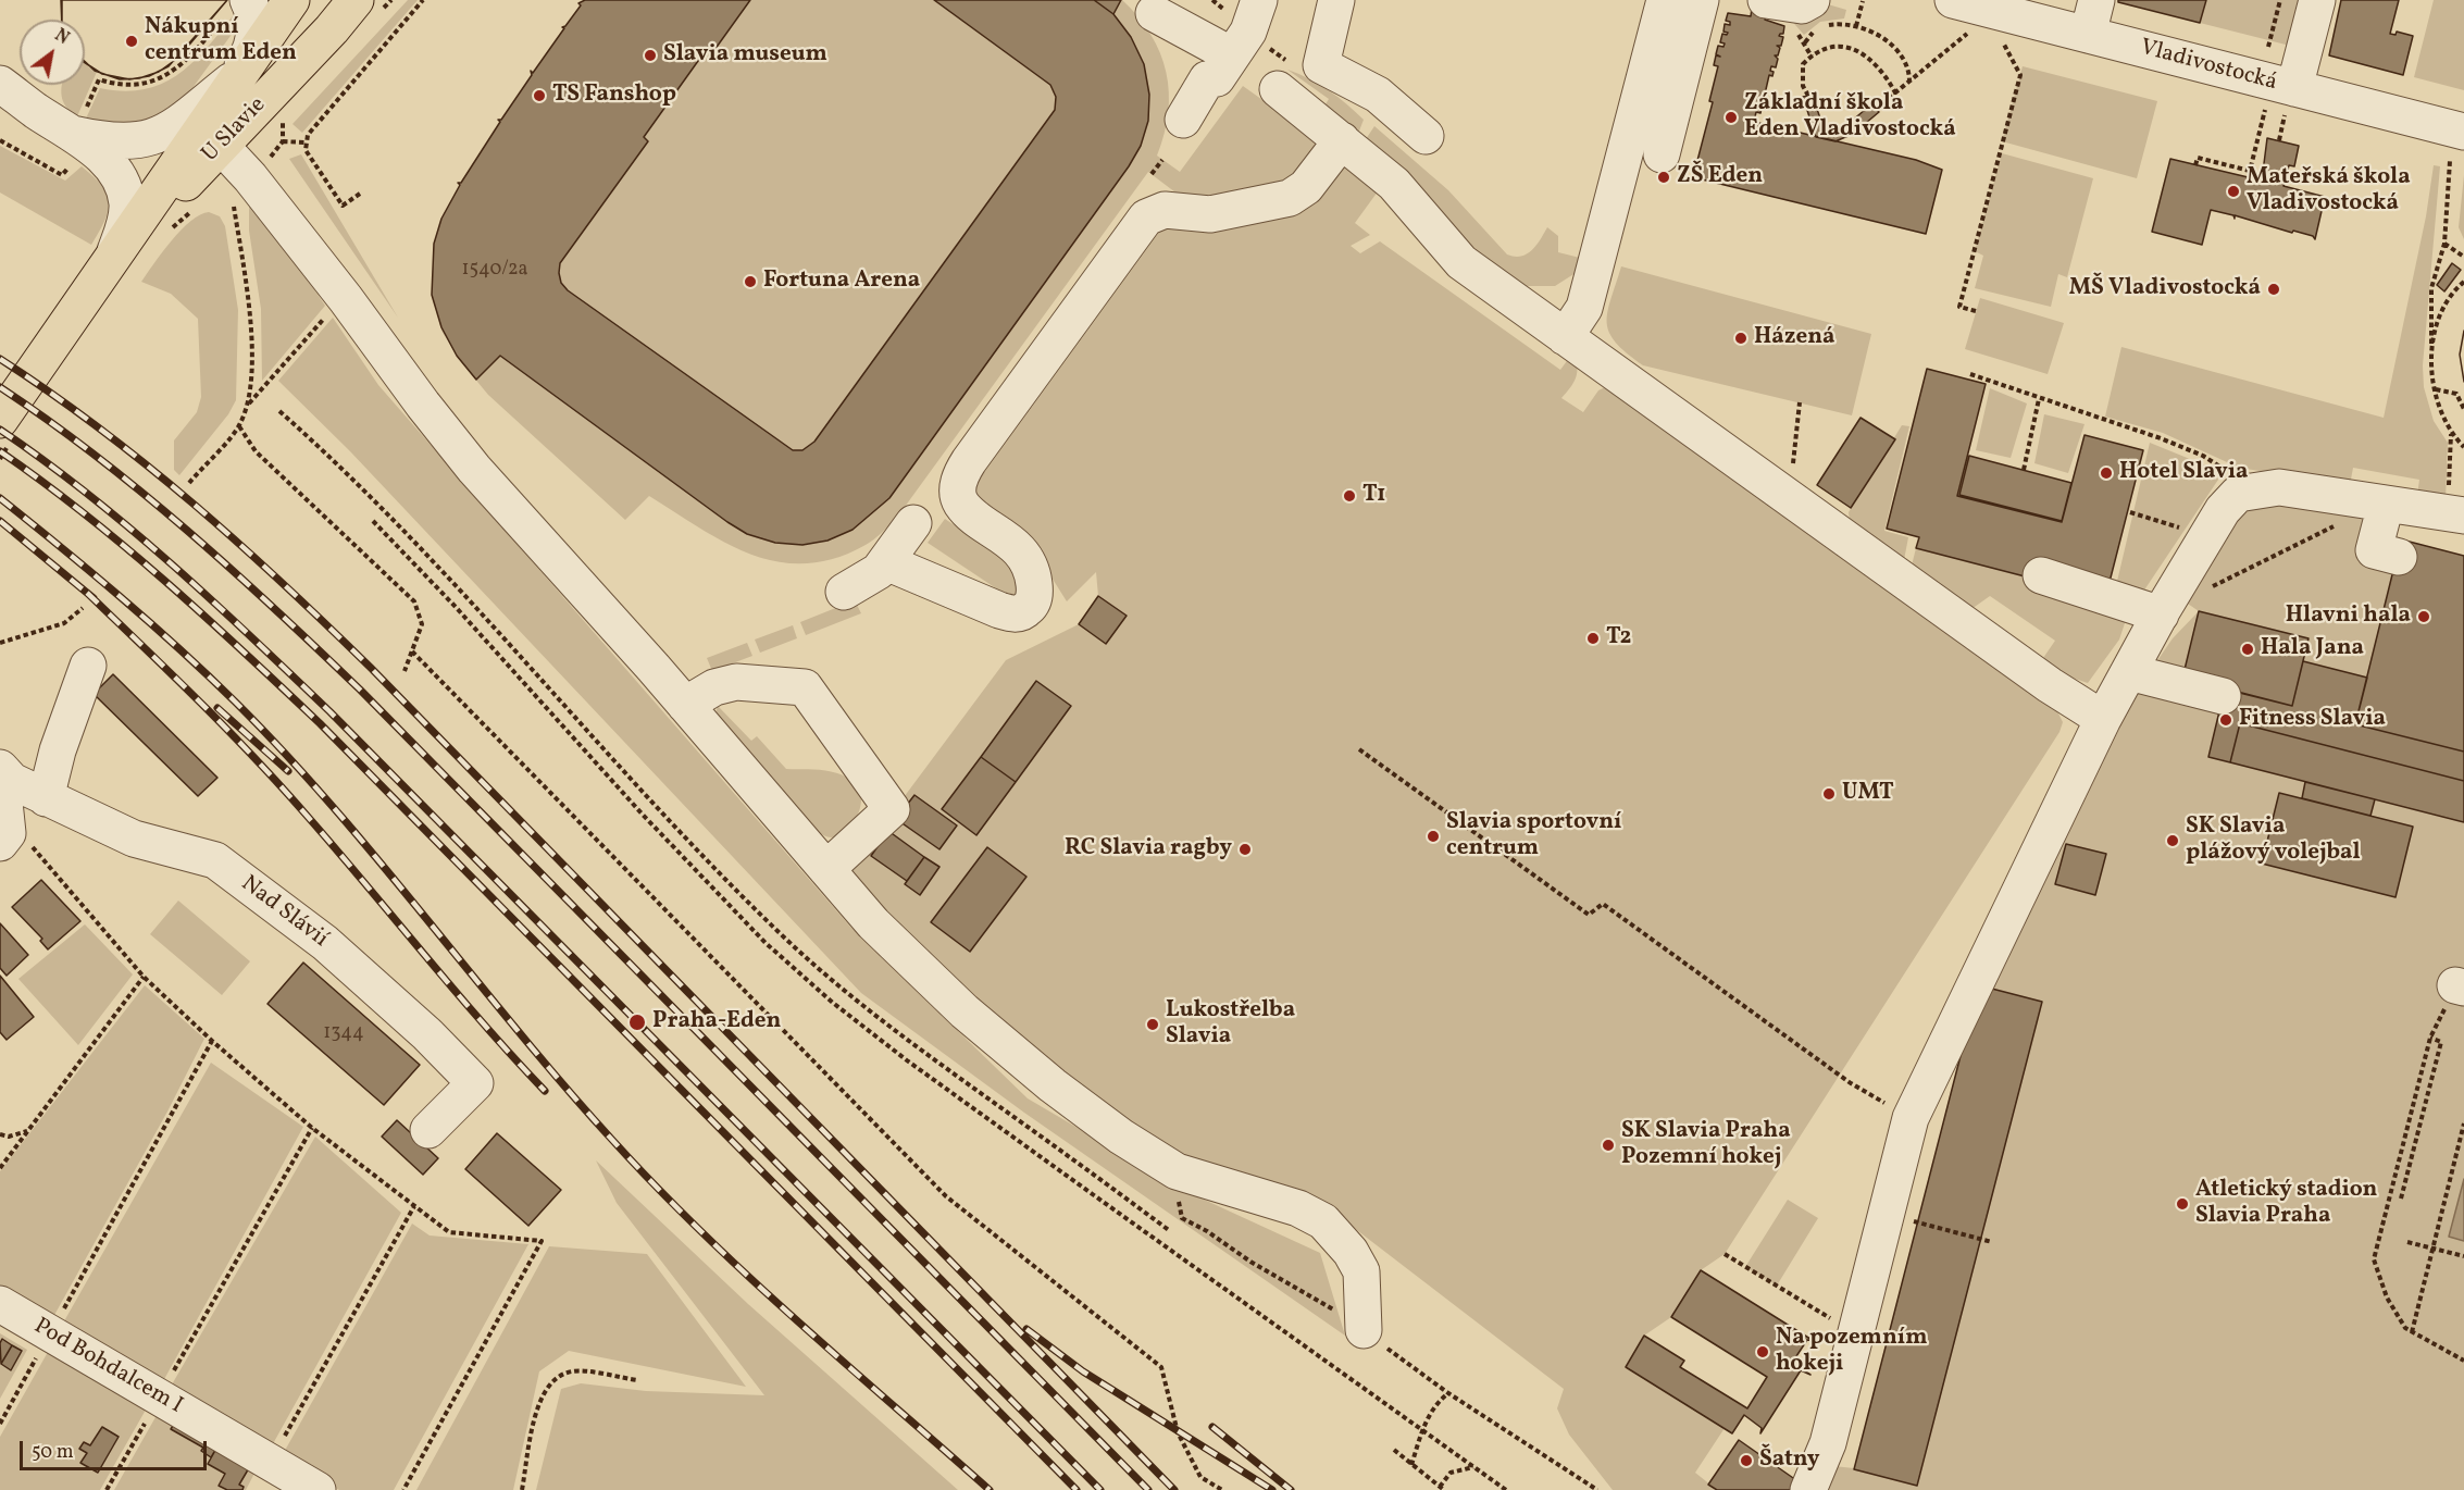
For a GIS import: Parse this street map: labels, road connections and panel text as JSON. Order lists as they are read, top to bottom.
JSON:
{
  "streets": {
    "main road": ["U Slavie"],
    "street": ["Vladivostocká", "Nad Slávií", "Pod Bohdalcem I"]
  },
  "places": [
    "Nákupní centrum Eden",
    "Slavia museum",
    "TS Fanshop",
    "Základní škola Eden Vladivostocká",
    "ZŠ Eden",
    "Mateřská škola Vladivostocká",
    "Fortuna Arena",
    "MŠ Vladivostocká",
    "Házená",
    "Hotel Slavia",
    "T1",
    "Hlavni hala",
    "T2",
    "Hala Jana",
    "Fitness Slavia",
    "UMT",
    "Slavia sportovní centrum",
    "SK Slavia plážový volejbal",
    "RC Slavia ragby",
    "Praha-Eden",
    "Lukostřelba Slavia",
    "SK Slavia Praha Pozemní hokej",
    "Atletický stadion Slavia Praha",
    "Na pozemním hokeji",
    "Šatny"
  ],
  "house_numbers": ["1540/2a", "1344"],
  "scale_bar": "50 m",
  "north": "top right"
}
